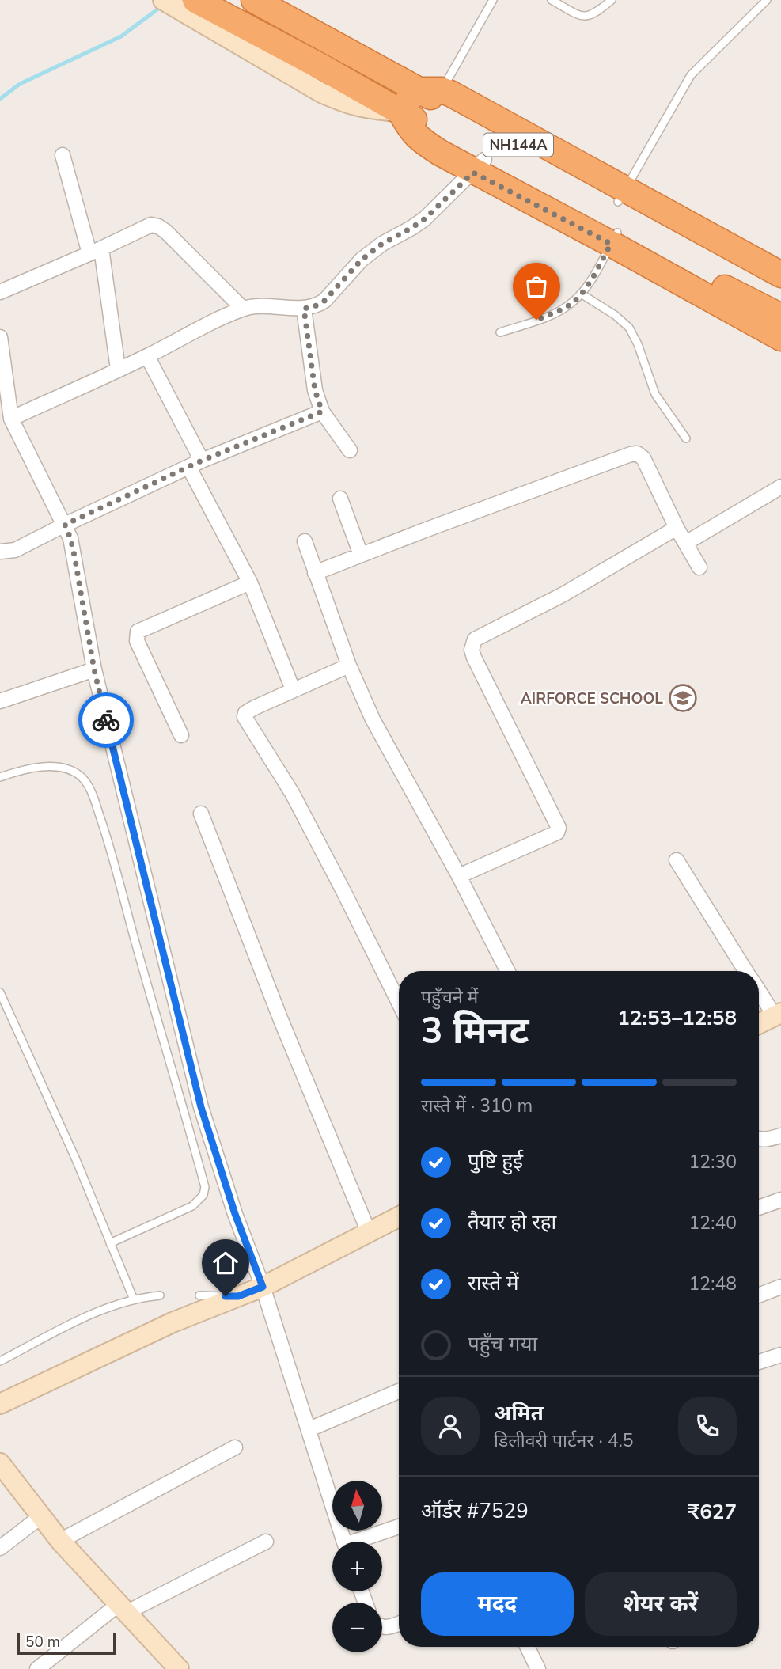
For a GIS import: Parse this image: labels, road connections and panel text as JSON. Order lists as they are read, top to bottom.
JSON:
{
  "streets": {
    "highway": ["NH144A"]
  },
  "places": {
    "school or university": ["AIRFORCE SCHOOL"]
  },
  "scale_bar": "50 m",
  "north": "top",
  "page": {
    "heading": ["3 मिनट", "पहुँचने में", "12:53–12:58"],
    "panel": [
      "अमित",
      "डिलीवरी पार्टनर · 4.5",
      "ऑर्डर #7529",
      "₹627"
    ],
    "bar": "रास्ते में · 310 m",
    "list": [
      ["पुष्टि हुई", "12:30"],
      ["तैयार हो रहा", "12:40"],
      ["रास्ते में", "12:48"],
      "पहुँच गया"
    ],
    "map_buttons": ["+", "−"],
    "buttons": ["मदद", "शेयर करें"],
    "scale": "50 m"
  }
}
